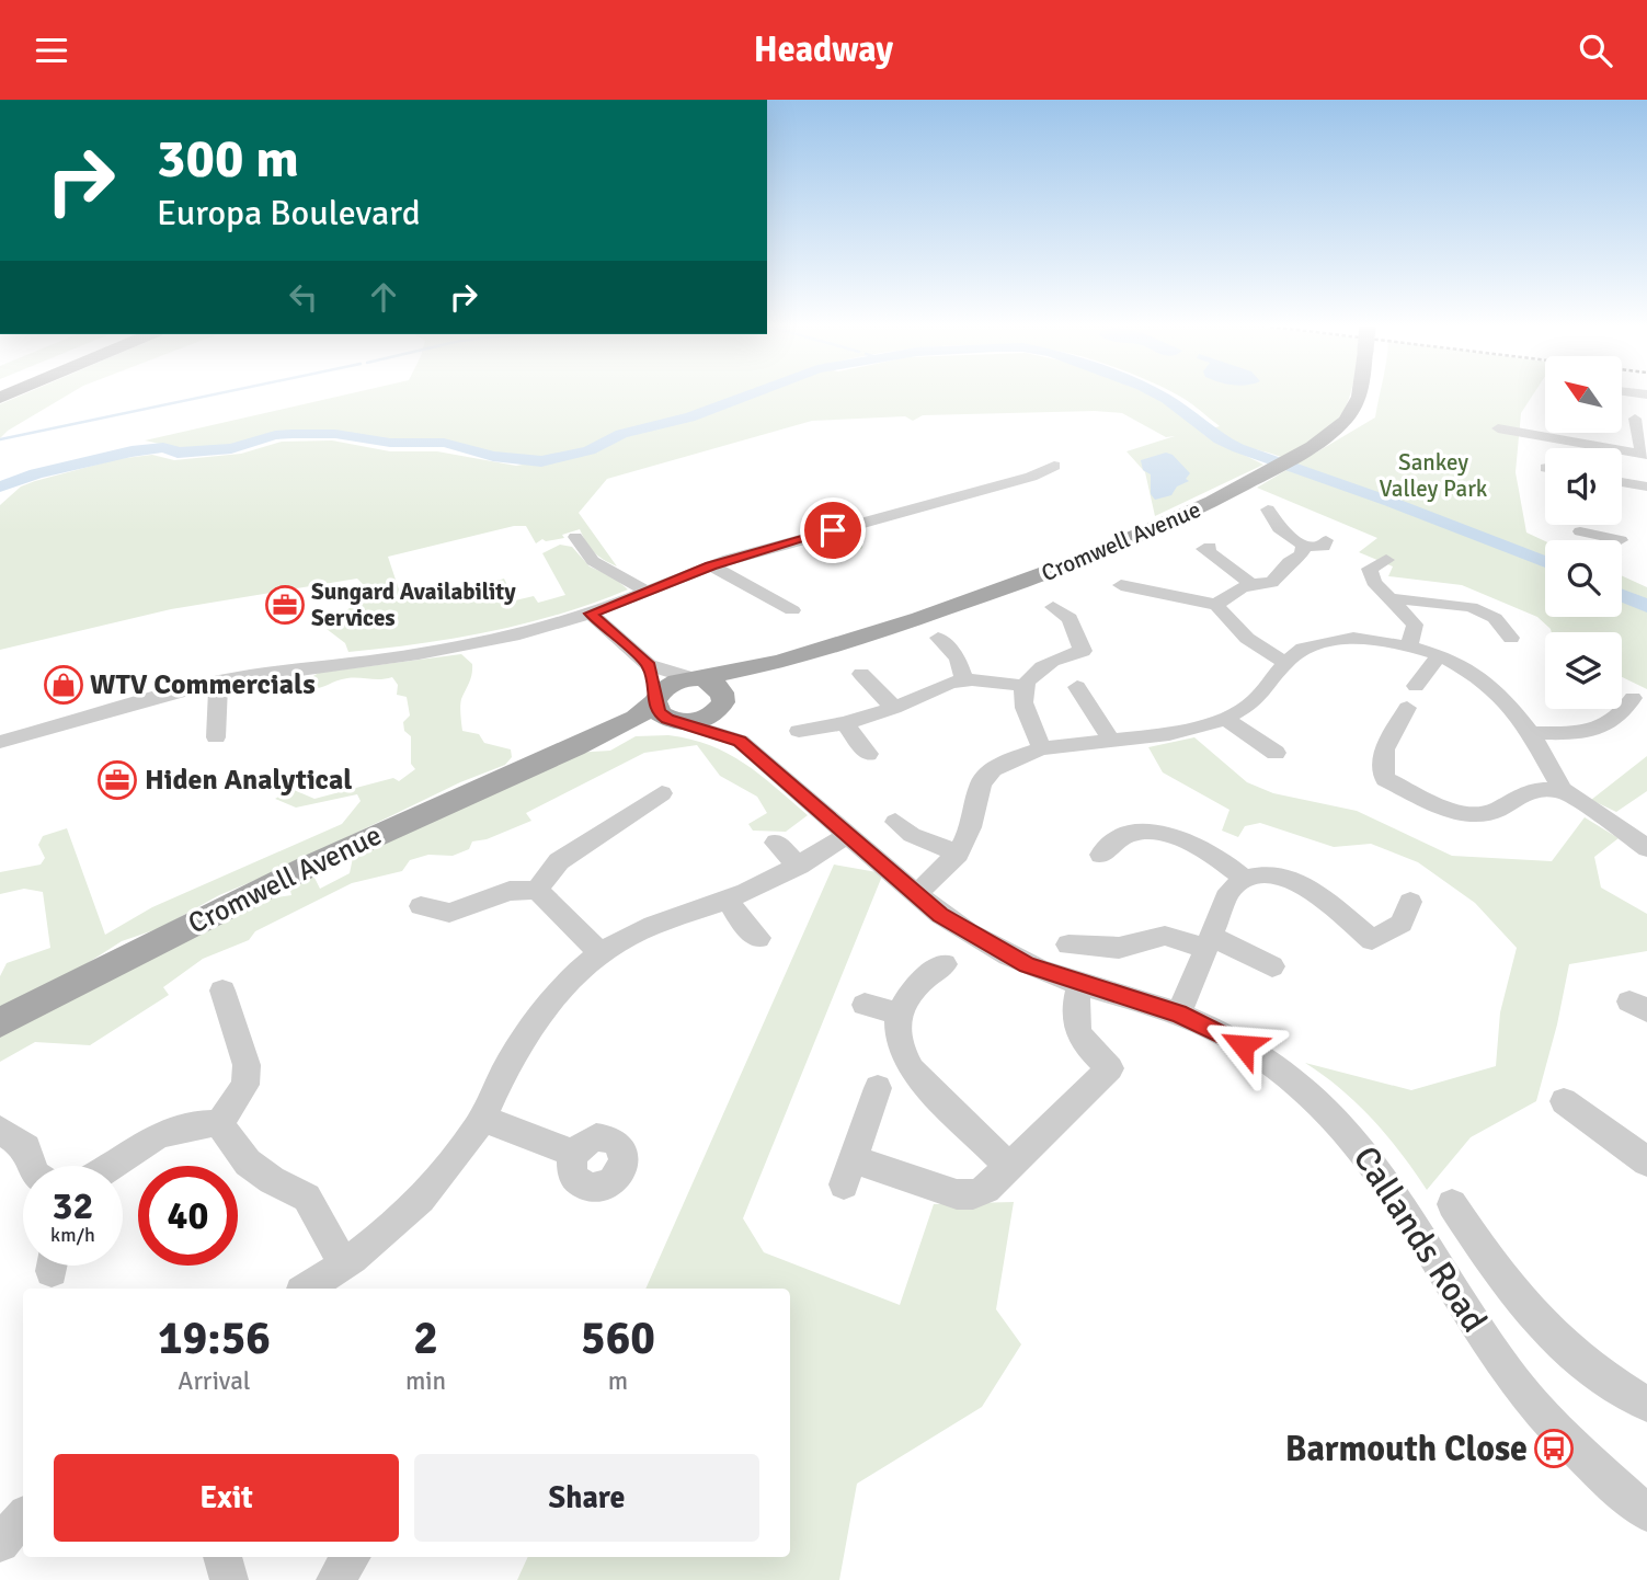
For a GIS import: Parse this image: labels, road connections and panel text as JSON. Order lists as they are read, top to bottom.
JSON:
{
  "streets": {
    "main road": ["Cromwell Avenue"],
    "street": ["Callands Road"]
  },
  "crossings": [
    ["Cromwell Avenue", "Callands Road"]
  ],
  "parks": ["Sankey Valley Park"],
  "places": {
    "office": ["Sungard Availability Services", "Hiden Analytical"],
    "shop": ["WTV Commercials"],
    "bus stop": ["Barmouth Close"]
  },
  "north": "top left",
  "page": {
    "header": "Headway",
    "turn": ["300 m", "Europa Boulevard"],
    "speed": "32 km/h",
    "limit": "40",
    "eta": [
      "19:56",
      "Arrival",
      "2",
      "min",
      "560",
      "m"
    ],
    "buttons": ["Exit", "Share"]
  }
}
